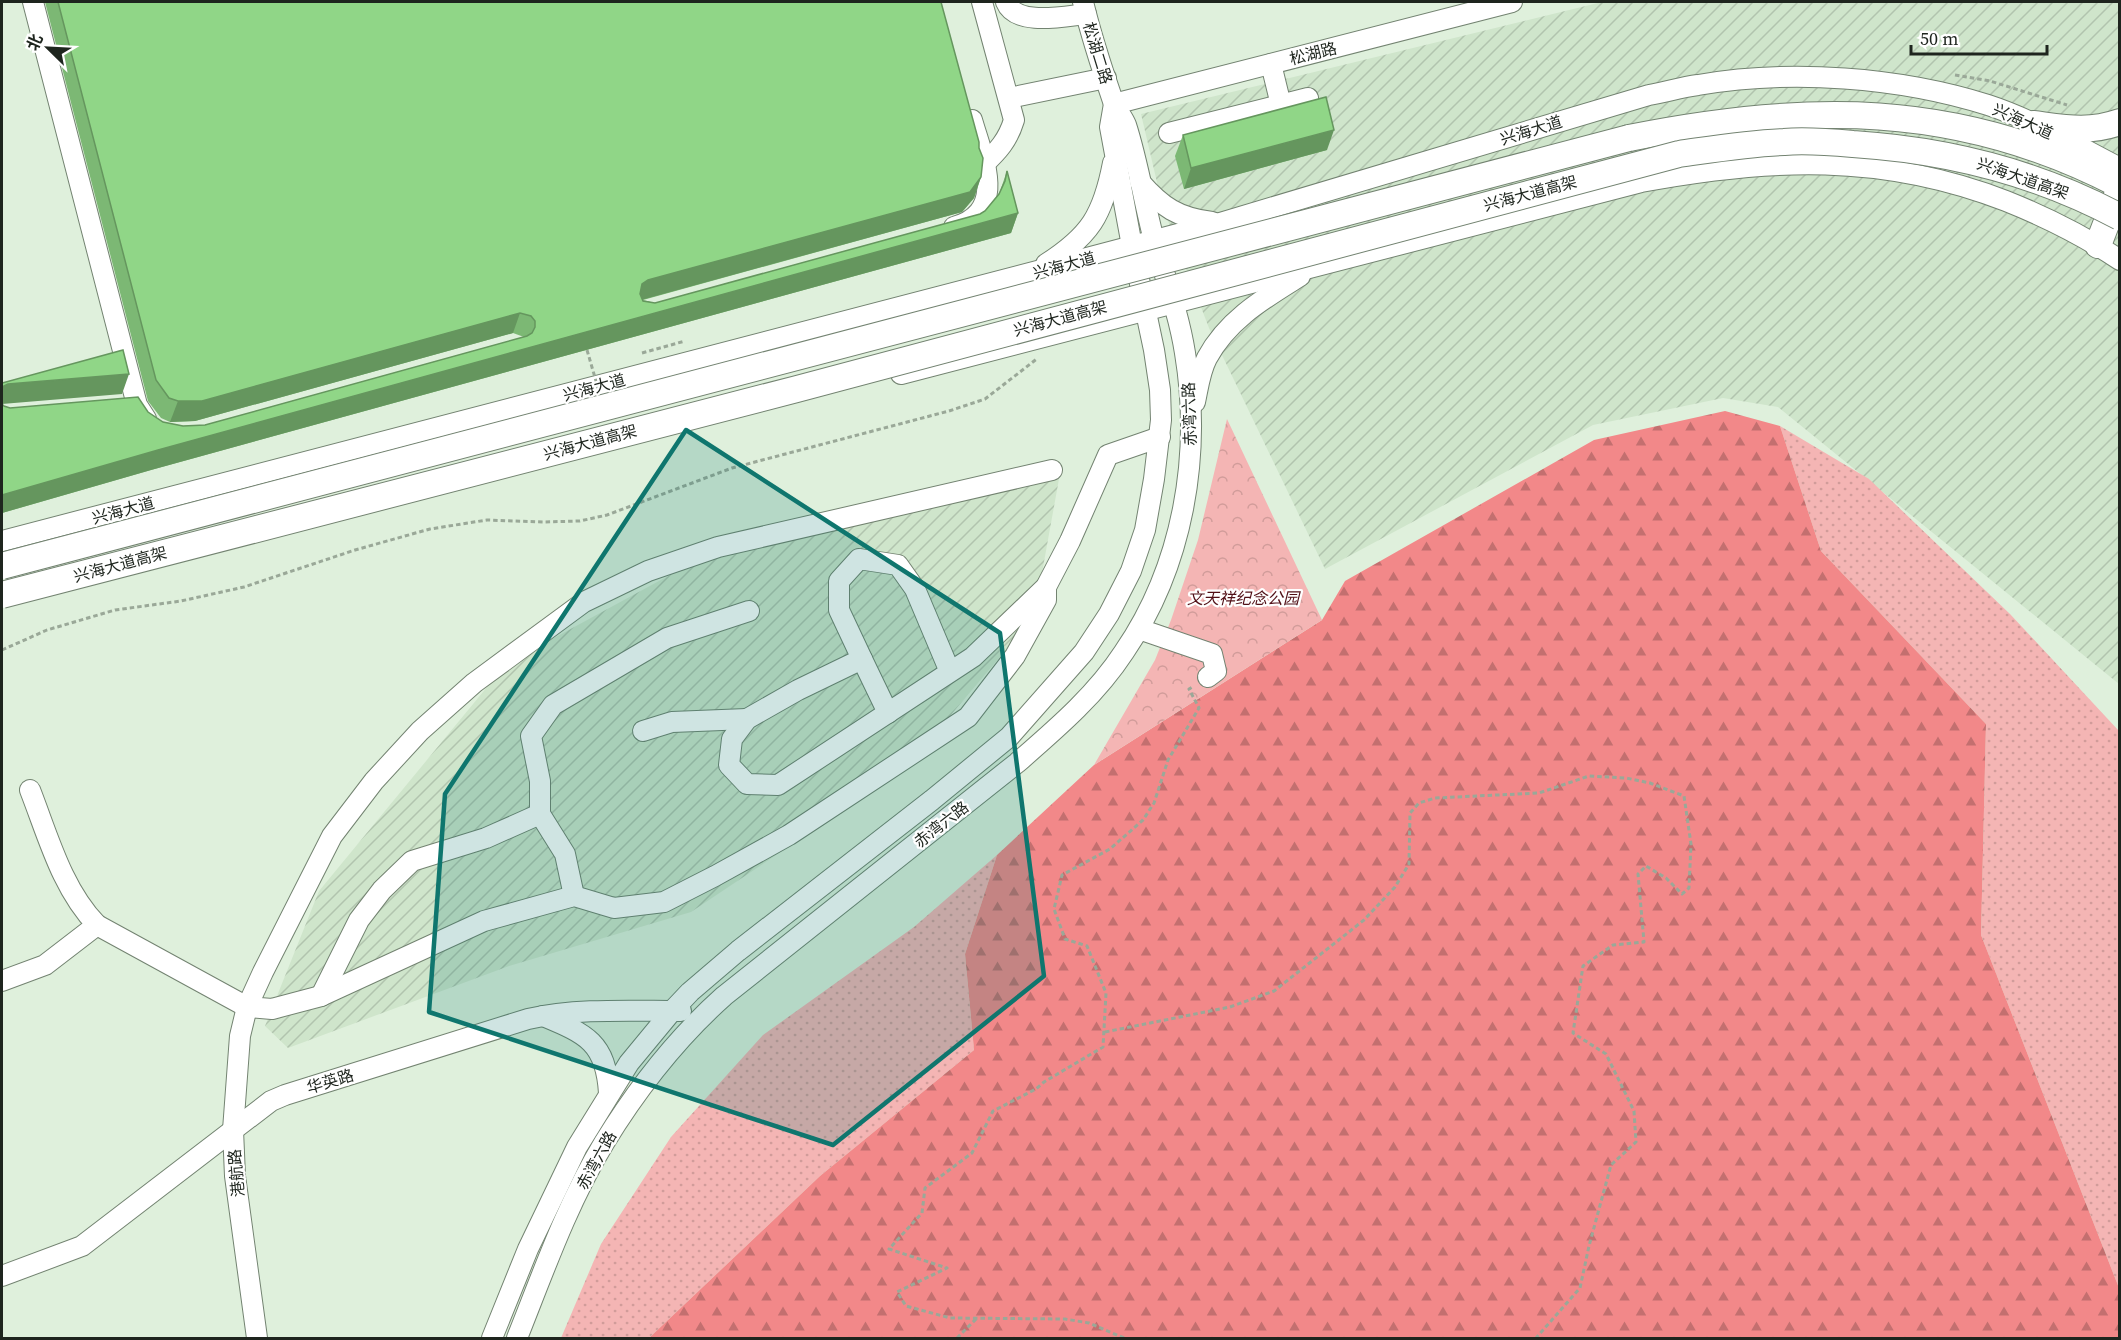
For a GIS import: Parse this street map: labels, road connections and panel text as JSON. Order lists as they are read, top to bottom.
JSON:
{
  "streets": {
    "main road": ["兴海大道高架"],
    "street": [
      "松湖二路",
      "松湖路",
      "兴海大道",
      "赤湾六路",
      "华英路",
      "港航路"
    ]
  },
  "crossings": [
    ["松湖二路", "松湖路"],
    ["兴海大道", "赤湾六路"],
    ["赤湾六路", "华英路"],
    ["华英路", "港航路"]
  ],
  "parks": ["文天祥纪念公园"],
  "scale_bar": "50 m",
  "north": "top left"
}
